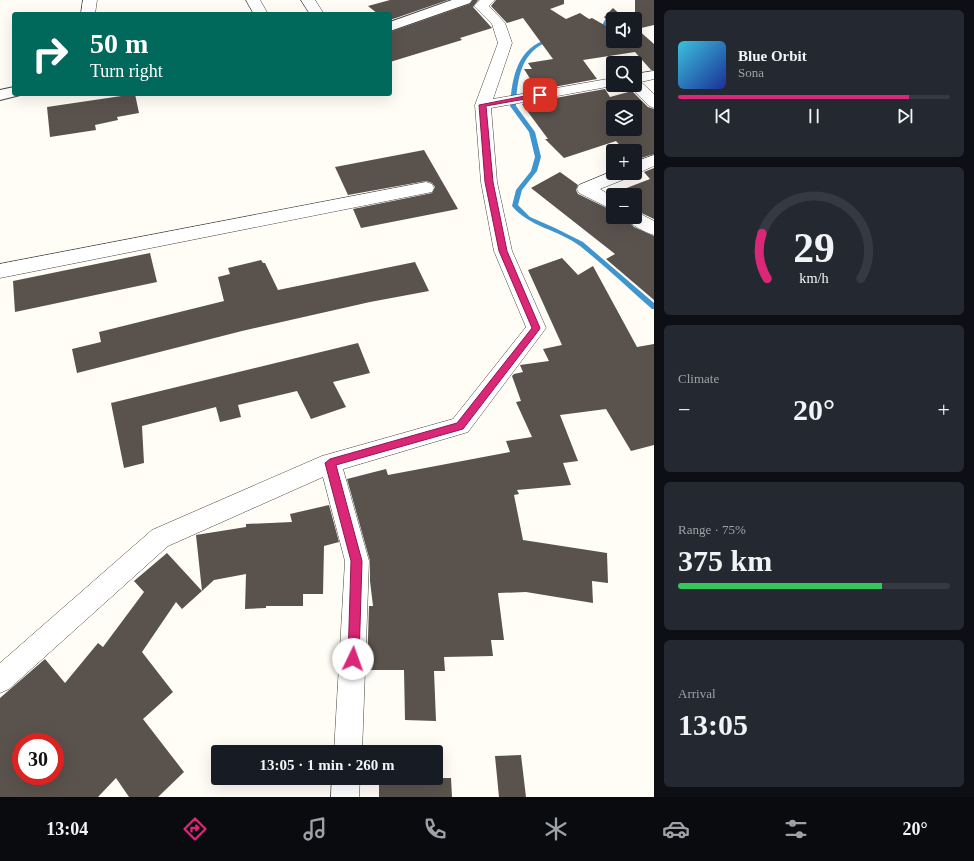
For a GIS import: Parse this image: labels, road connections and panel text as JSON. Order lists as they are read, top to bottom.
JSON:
{
  "page": {
    "map_buttons": ["+", "−"],
    "turn": ["50 m", "Turn right"],
    "song": ["Blue Orbit", "Sona"],
    "tile": [
      "Climate",
      ["Range · 75%", "375 km"],
      ["Arrival", "13:05"]
    ],
    "heat": ["−", "20°", "+"],
    "limit": "30",
    "trip": "13:05 · 1 min · 260 m",
    "tabs": ["13:04", "20°"],
    "gauge": ["29", "km/h"]
  }
}
